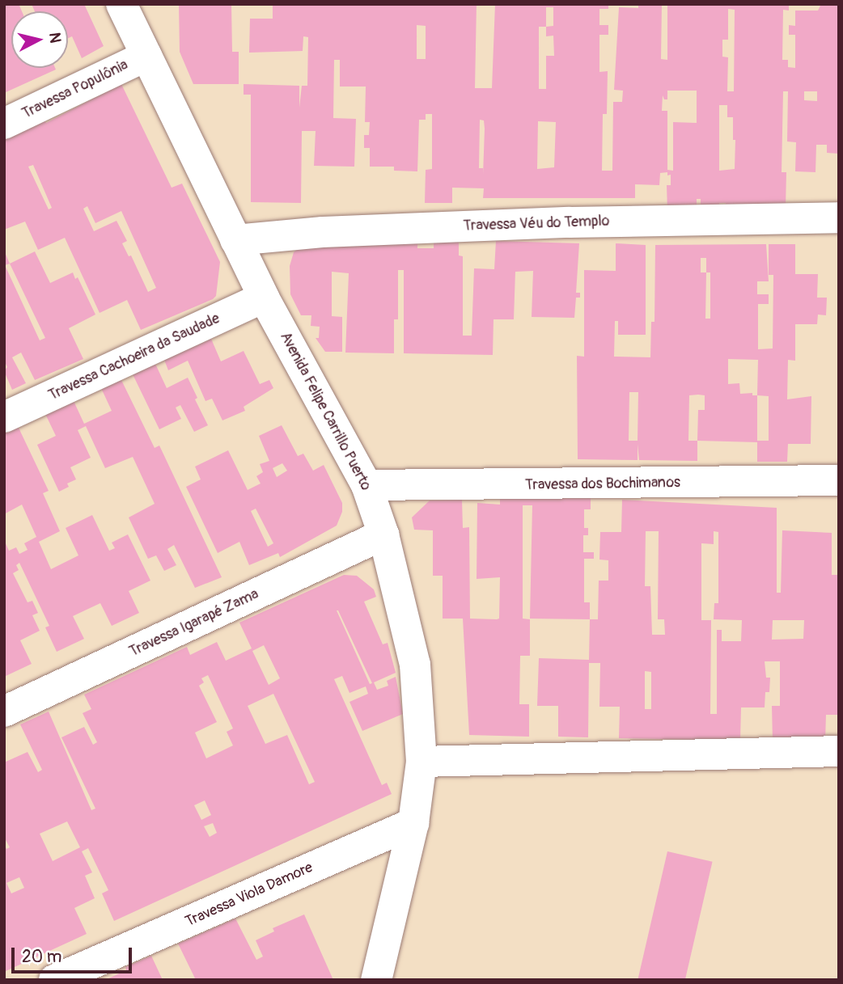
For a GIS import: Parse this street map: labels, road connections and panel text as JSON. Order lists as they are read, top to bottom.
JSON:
{
  "streets": {
    "street": [
      "Travessa Populônia",
      "Travessa Véu do Templo",
      "Travessa Cachoeira da Saudade",
      "Avenida Felipe Carrillo Puerto",
      "Travessa dos Bochimanos",
      "Travessa Igarapé Zama",
      "Travessa Viola Damore"
    ]
  },
  "crossings": [
    ["Travessa Populônia", "Avenida Felipe Carrillo Puerto"],
    ["Travessa Véu do Templo", "Avenida Felipe Carrillo Puerto"],
    ["Travessa Cachoeira da Saudade", "Avenida Felipe Carrillo Puerto"],
    ["Avenida Felipe Carrillo Puerto", "Travessa dos Bochimanos"],
    ["Avenida Felipe Carrillo Puerto", "Travessa Igarapé Zama"],
    ["Avenida Felipe Carrillo Puerto", "Travessa Viola Damore"]
  ],
  "scale_bar": "20 m",
  "north": "right"
}
